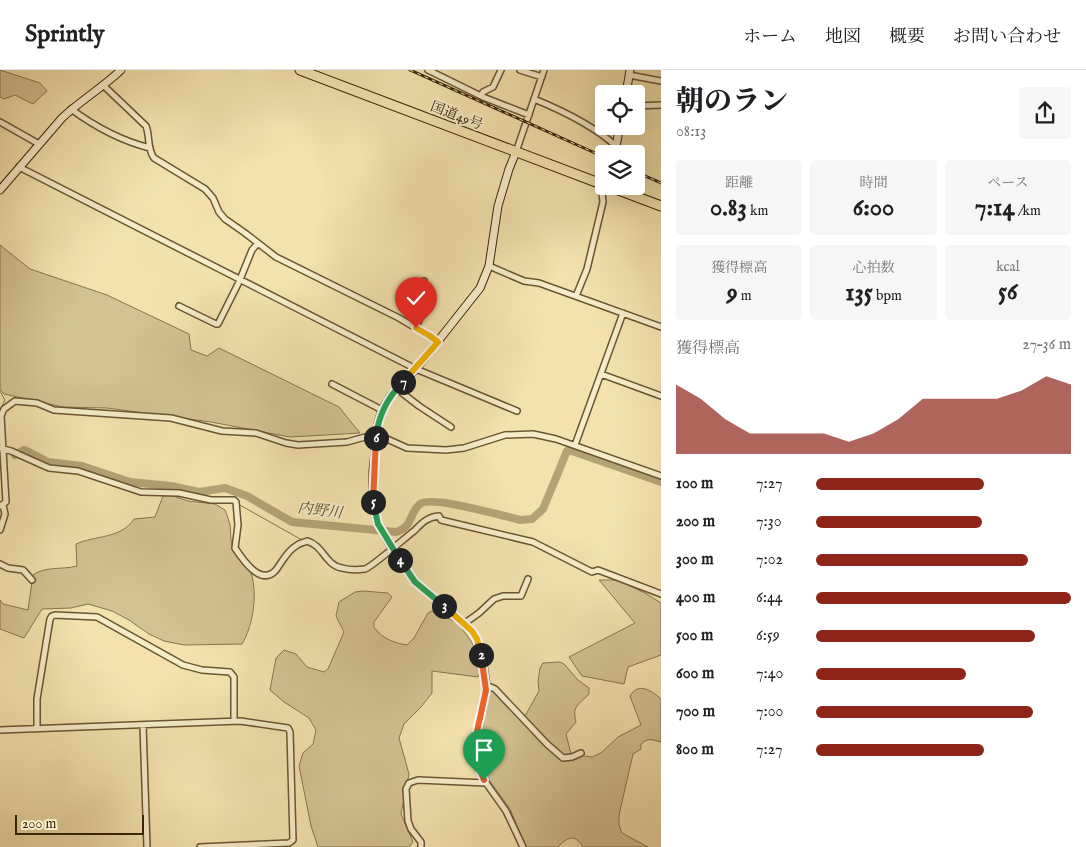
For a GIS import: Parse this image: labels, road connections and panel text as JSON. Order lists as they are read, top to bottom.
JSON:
{
  "streets": {
    "highway": ["国道49号"]
  },
  "water": ["内野川"],
  "scale_bar": "200 m",
  "page": {
    "header": "Sprintly",
    "nav": [
      "ホーム",
      "地図",
      "概要",
      "お問い合わせ"
    ],
    "heading": ["朝のラン", "08:13"],
    "stats": [
      ["距離", "0.83 km"],
      ["時間", "6:00"],
      ["ペース", "7:14 /km"],
      ["獲得標高", "9 m"],
      ["心拍数", "135 bpm"],
      ["kcal", "56"]
    ],
    "chart": ["獲得標高", "27–36 m"],
    "pins": [
      "7",
      "6",
      "5",
      "4",
      "3",
      "2"
    ],
    "list": [
      {
        "name": "100 m",
        "note": "7:27"
      },
      {
        "name": "200 m",
        "note": "7:30"
      },
      {
        "name": "300 m",
        "note": "7:02"
      },
      {
        "name": "400 m",
        "note": "6:44"
      },
      {
        "name": "500 m",
        "note": "6:59"
      },
      {
        "name": "600 m",
        "note": "7:40"
      },
      {
        "name": "700 m",
        "note": "7:00"
      },
      {
        "name": "800 m",
        "note": "7:27"
      }
    ],
    "scale": "200 m"
  }
}
